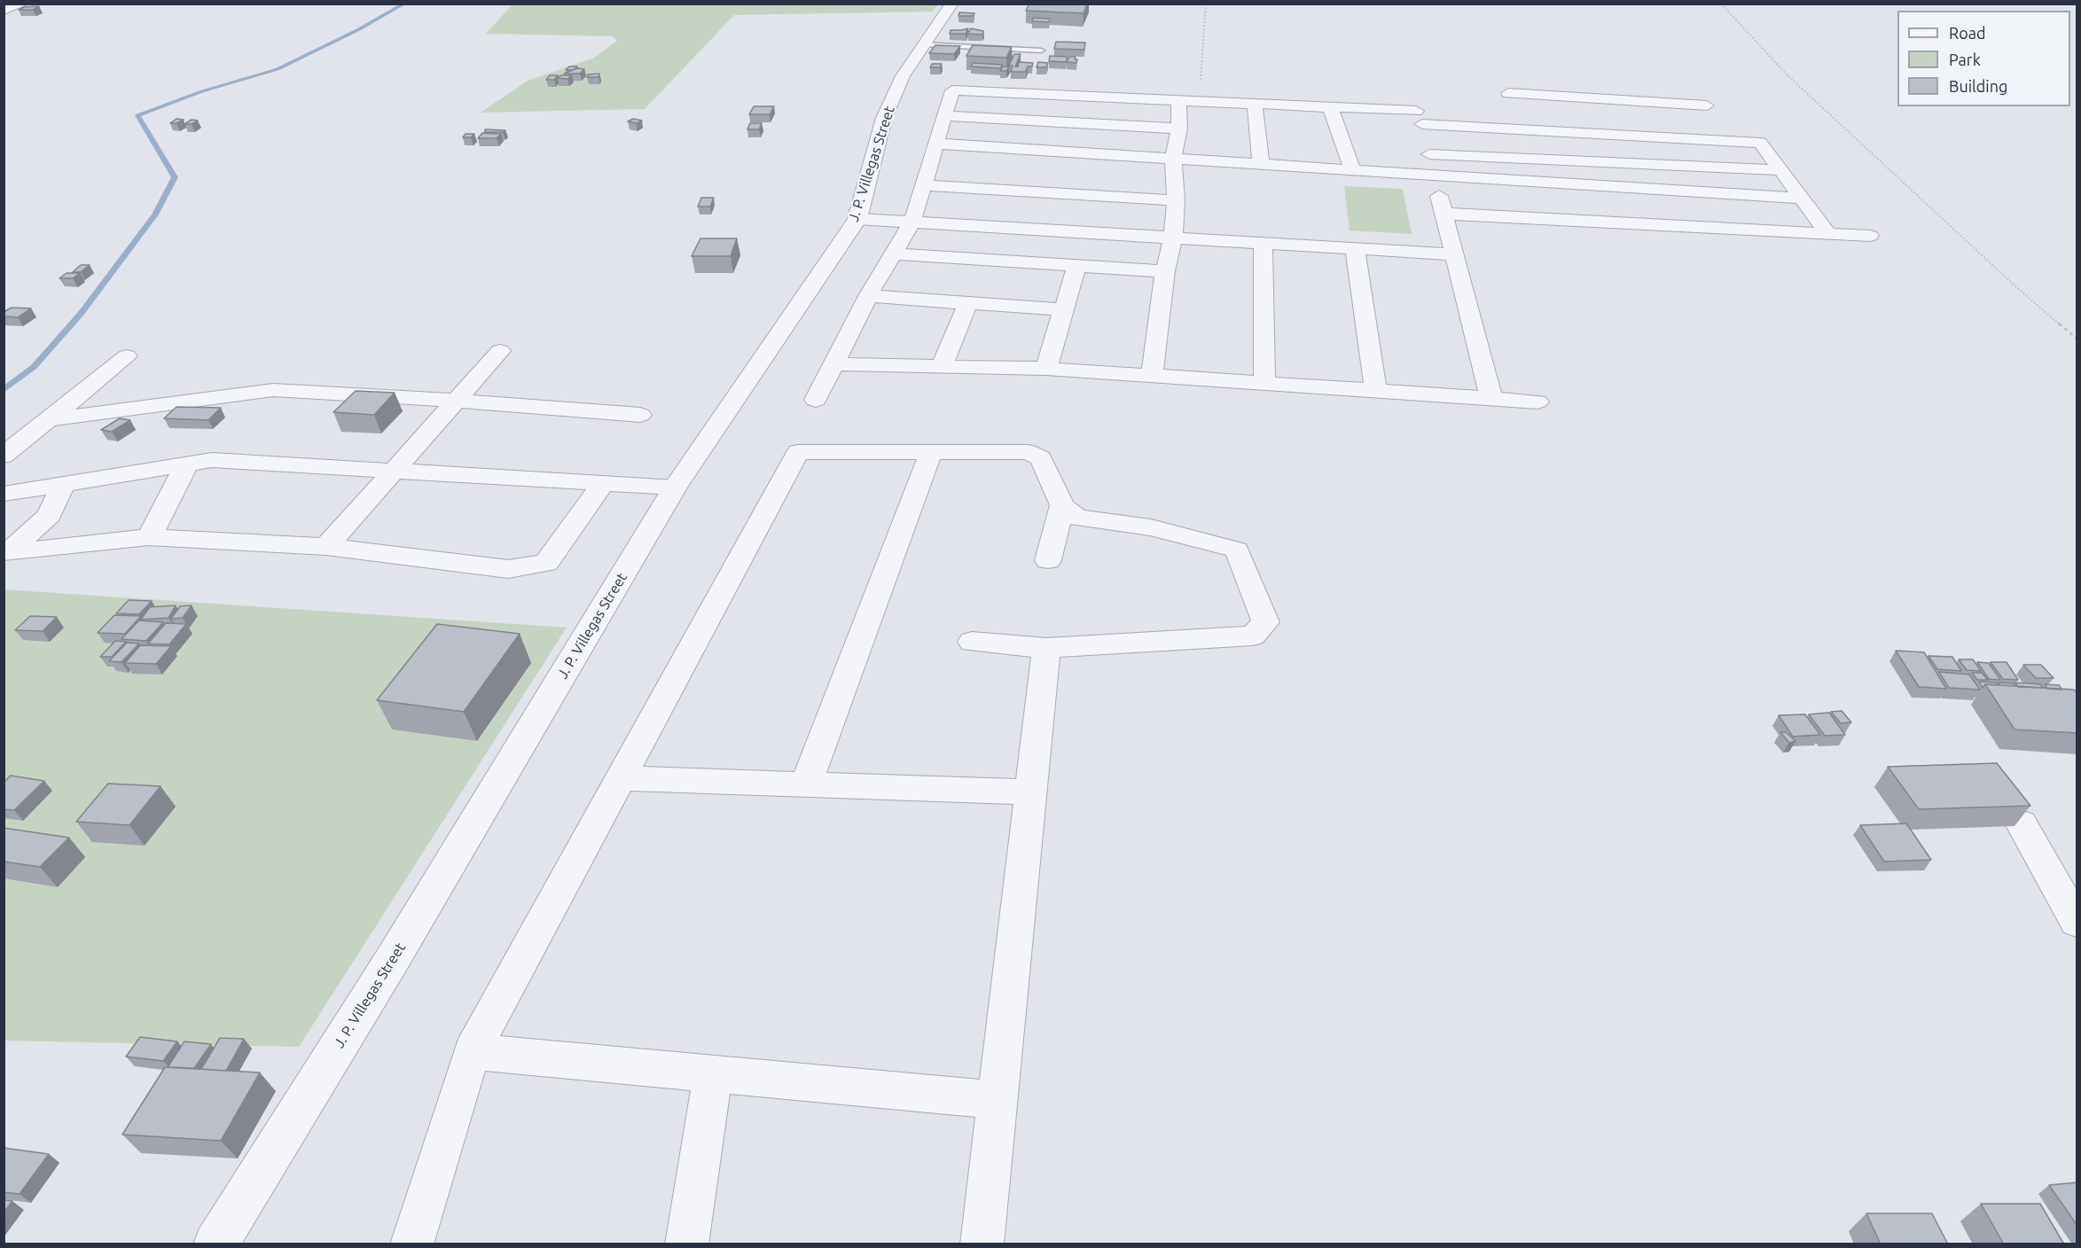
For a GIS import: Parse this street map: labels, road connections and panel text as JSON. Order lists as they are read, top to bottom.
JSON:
{
  "streets": {
    "street": ["J. P. Villegas Street"]
  },
  "legend": ["Road", "Park", "Building"]
}
